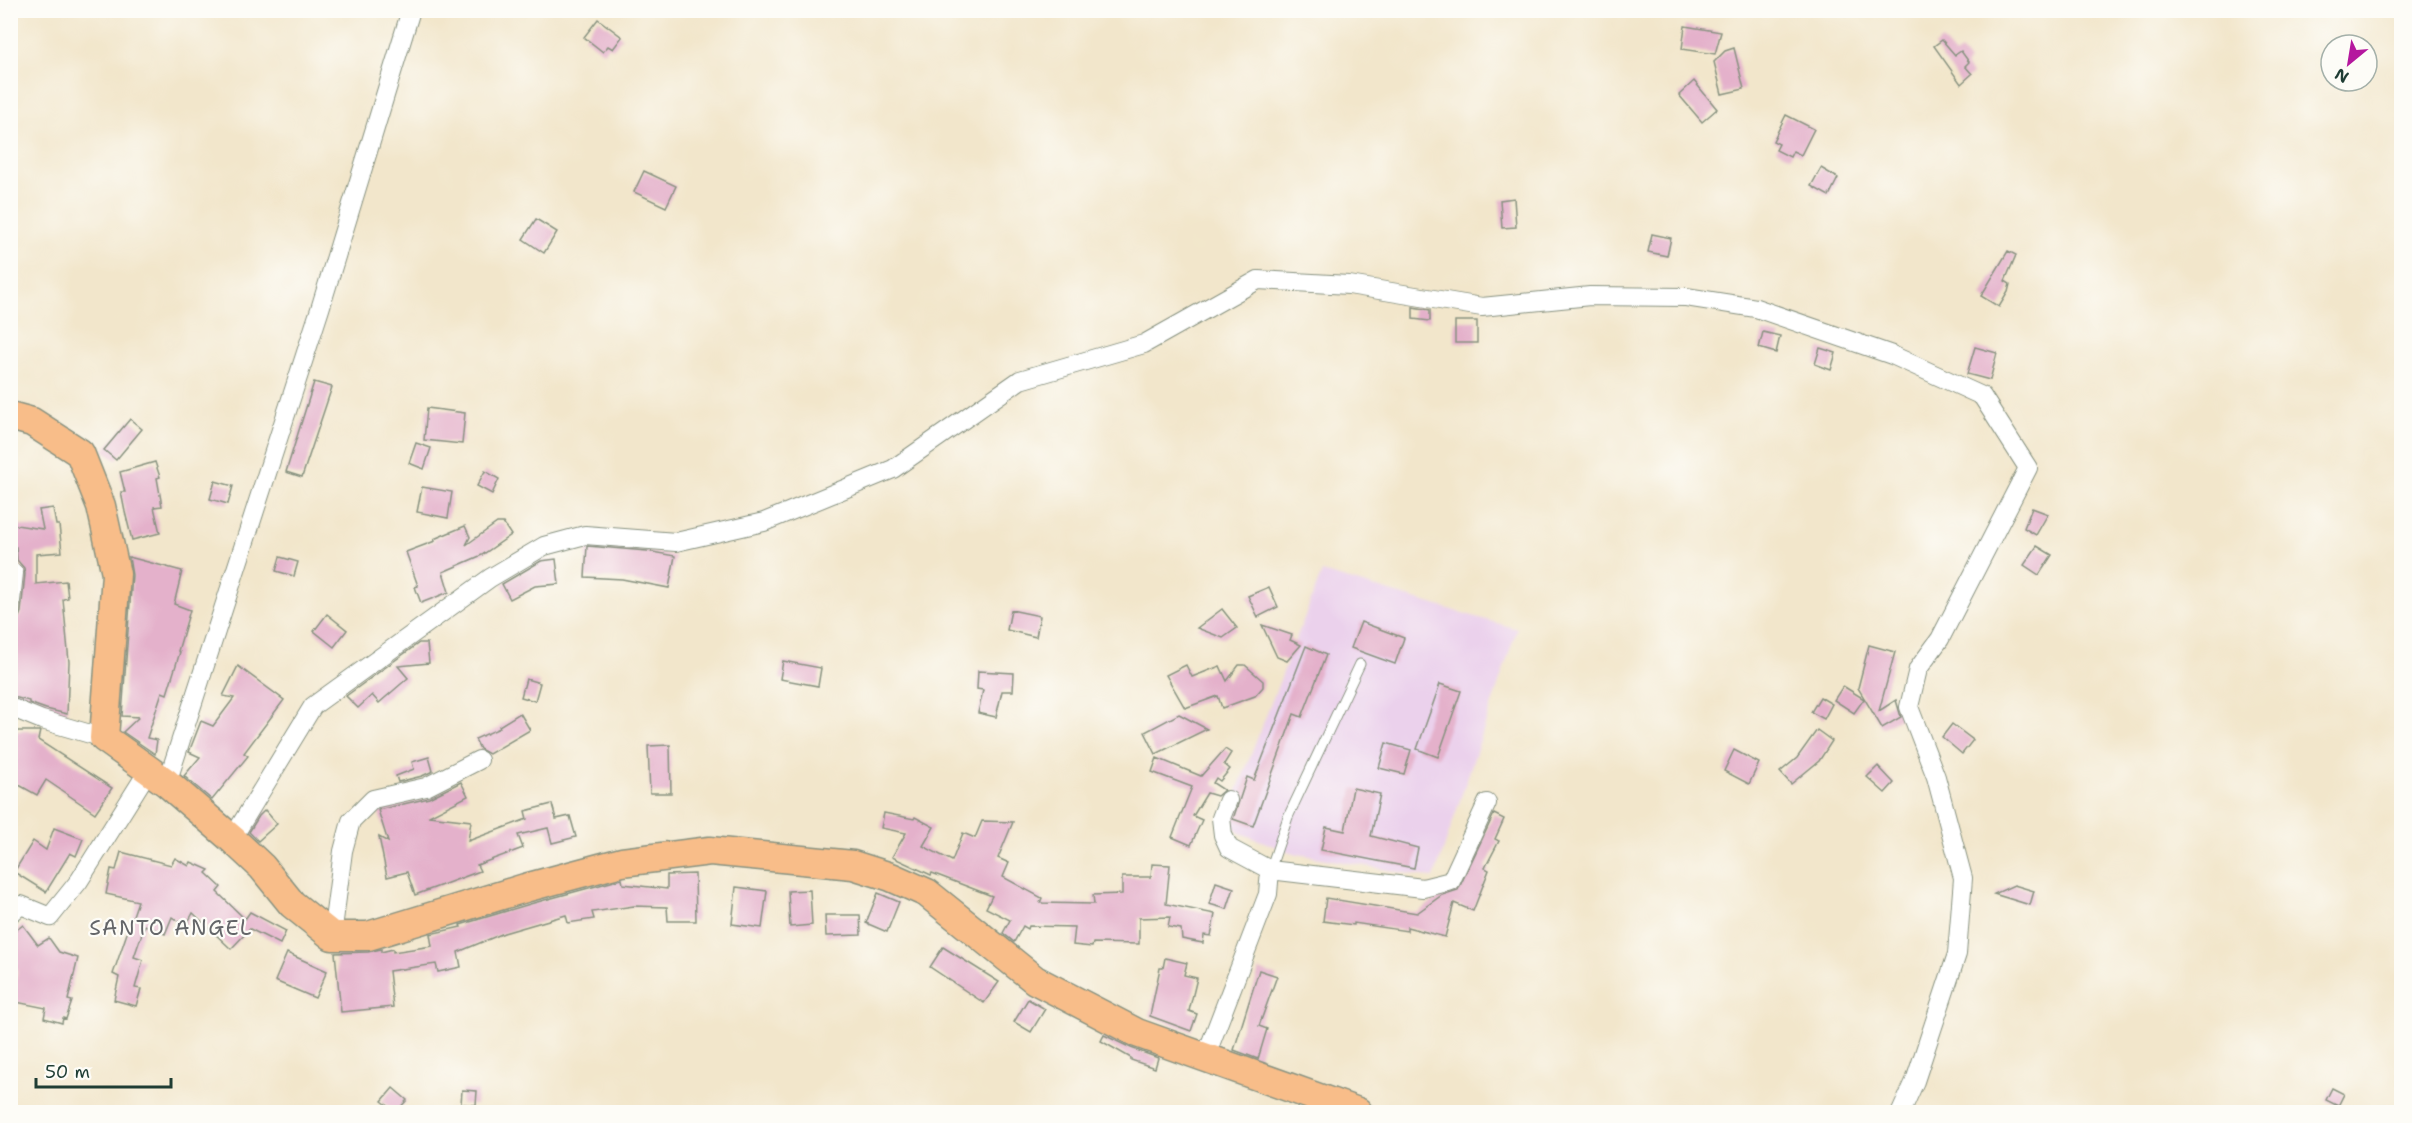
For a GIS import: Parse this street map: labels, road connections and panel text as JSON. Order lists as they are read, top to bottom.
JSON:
{
  "districts": ["SANTO ANGEL"],
  "scale_bar": "50 m",
  "north": "bottom left"
}
